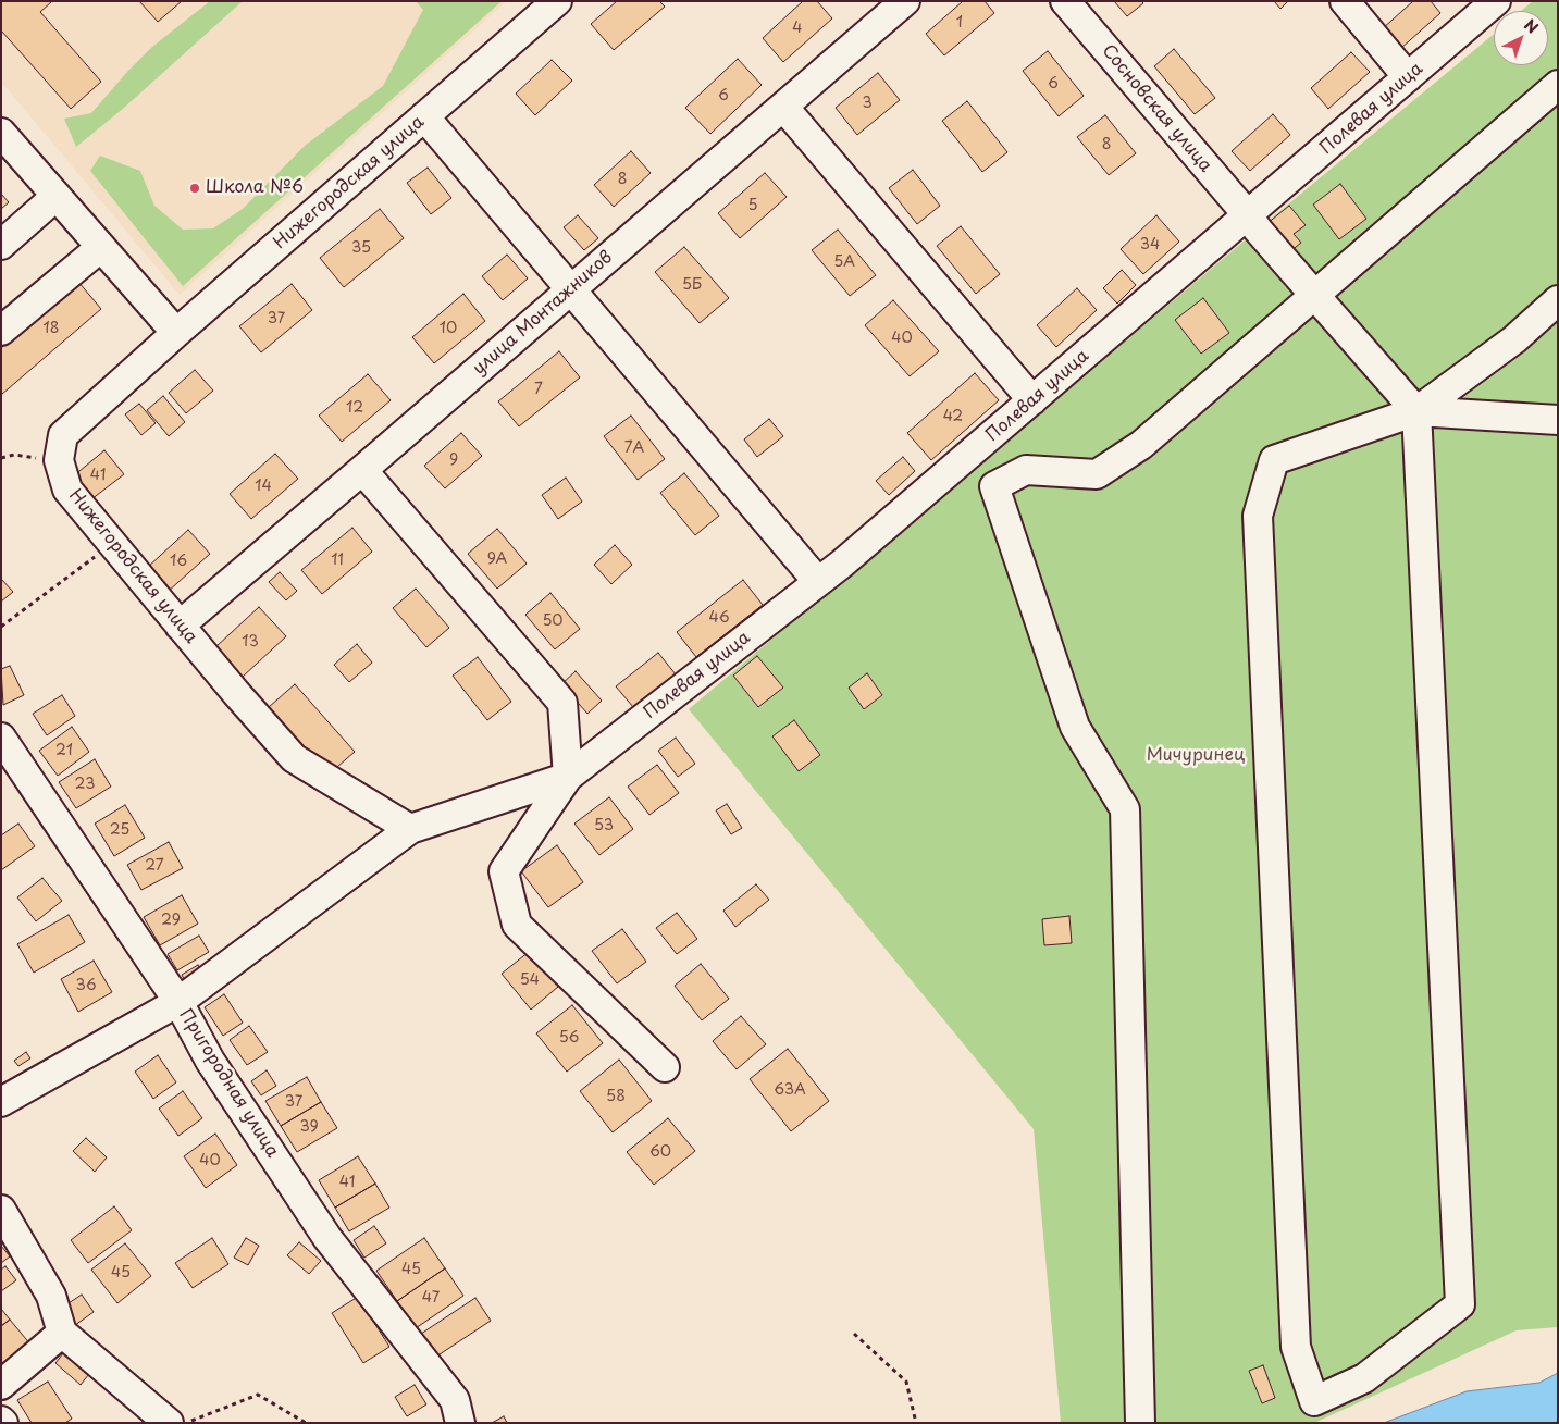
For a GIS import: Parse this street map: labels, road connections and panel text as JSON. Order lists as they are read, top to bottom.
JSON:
{
  "streets": {
    "street": [
      "Сосновская улица",
      "Полевая улица",
      "Нижегородская улица",
      "улица Монтажников",
      "Пригородная улица"
    ]
  },
  "crossings": [
    ["Сосновская улица", "Полевая улица"],
    ["Нижегородская улица", "улица Монтажников"]
  ],
  "parks": ["Мичуринец"],
  "places": ["Школа №6"],
  "house_numbers": [
    "1",
    "4",
    "6",
    "6",
    "3",
    "8",
    "8",
    "5",
    "34",
    "35",
    "5А",
    "5Б",
    "37",
    "18",
    "10",
    "40",
    "7",
    "12",
    "42",
    "7А",
    "9",
    "41",
    "14",
    "9А",
    "11",
    "16",
    "46",
    "50",
    "13",
    "21",
    "23",
    "53",
    "25",
    "27",
    "29",
    "54",
    "36",
    "56",
    "63А",
    "58",
    "37",
    "39",
    "60",
    "40",
    "41",
    "45",
    "45",
    "47"
  ],
  "north": "top right"
}
